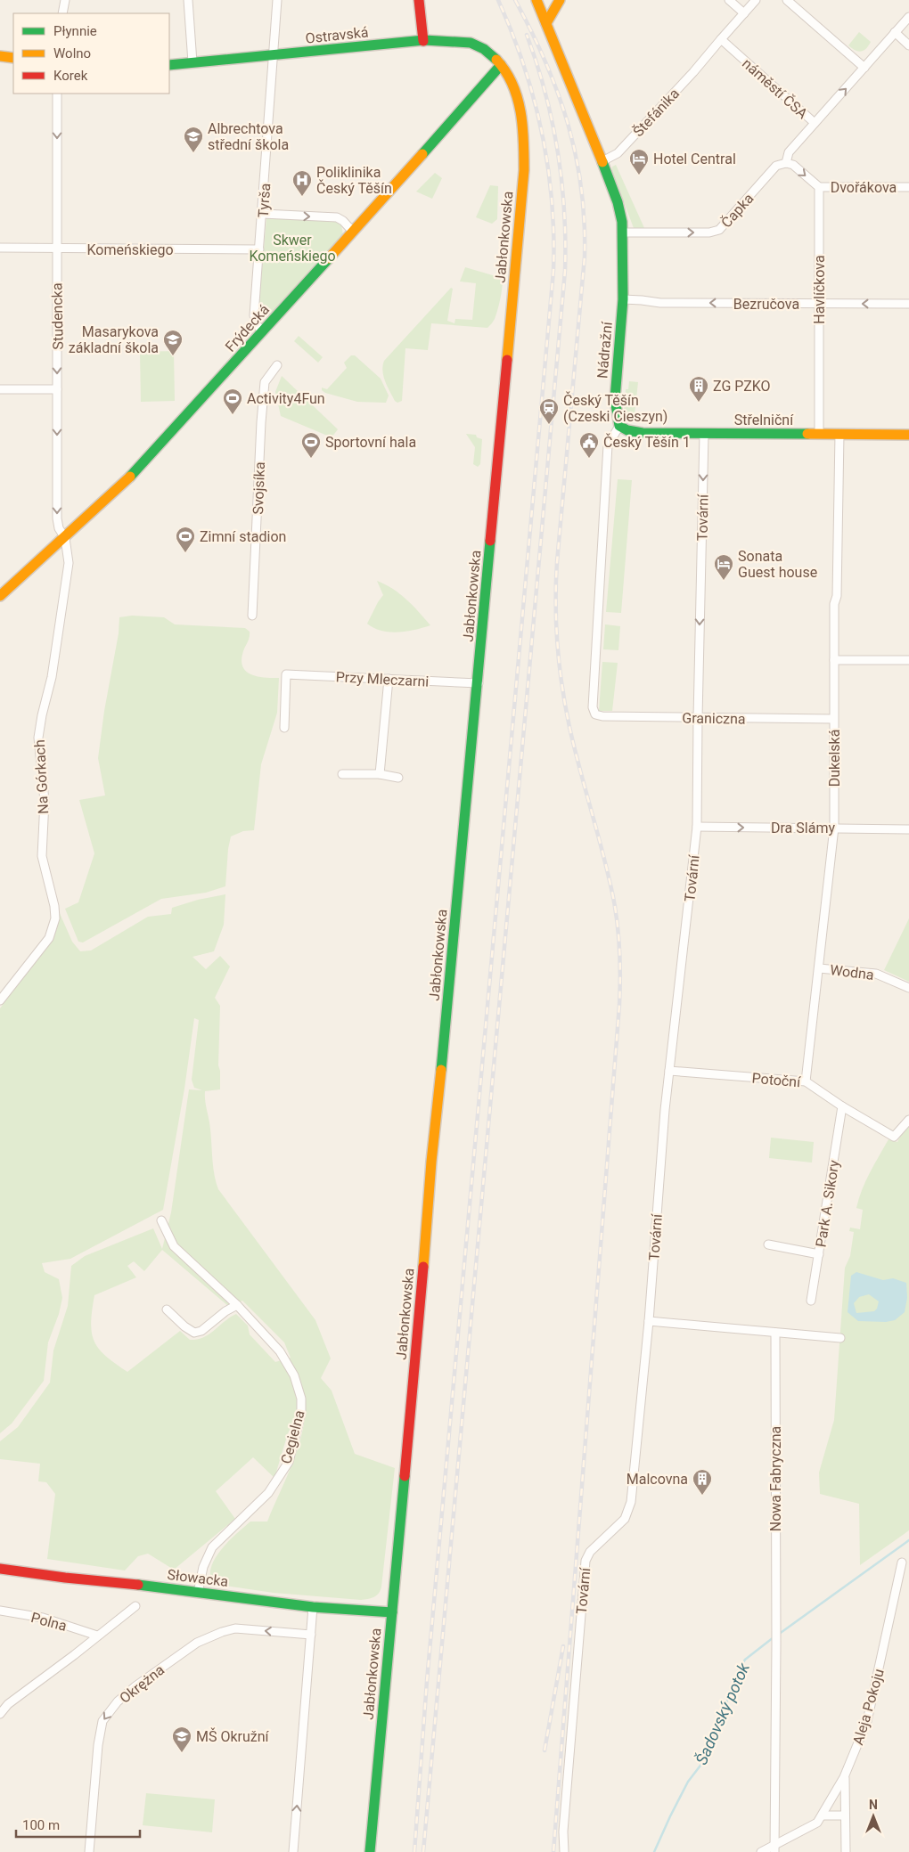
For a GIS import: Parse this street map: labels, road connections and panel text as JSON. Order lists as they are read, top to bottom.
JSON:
{
  "streets": {
    "main road": [
      "Ostravská",
      "Jabłonkowska",
      "Frýdecká",
      "Nádražní",
      "Střelniční",
      "Słowacka"
    ],
    "street": [
      "náměstí ČSA",
      "Štefánika",
      "Dvořákova",
      "Tyrša",
      "Čapka",
      "Komeńskiego",
      "Havlíčkova",
      "Bezručova",
      "Studencka",
      "Svojsíka",
      "Tovární",
      "Przy Mleczarni",
      "Graniczna",
      "Dukelská",
      "Na Górkach",
      "Dra Slámy",
      "Wodna",
      "Potoční",
      "Park A. Sikory",
      "Cegielna",
      "Nowa Fabryczna",
      "Polna",
      "Okrężna",
      "Aleja Pokoju"
    ]
  },
  "crossings": [
    ["Ostravská", "Tyrša"],
    ["Ostravská", "Jabłonkowska"],
    ["Ostravská", "Frýdecká"],
    ["náměstí ČSA", "Štefánika"],
    ["Štefánika", "Nádražní"],
    ["Dvořákova", "Havlíčkova"],
    ["Tyrša", "Komeńskiego"],
    ["Tyrša", "Frýdecká"],
    ["Čapka", "Nádražní"],
    ["Jabłonkowska", "Frýdecká"],
    ["Jabłonkowska", "Przy Mleczarni"],
    ["Jabłonkowska", "Słowacka"],
    ["Komeńskiego", "Studencka"],
    ["Havlíčkova", "Bezručova"],
    ["Havlíčkova", "Střelniční"],
    ["Bezručova", "Nádražní"],
    ["Studencka", "Frýdecká"],
    ["Studencka", "Na Górkach"],
    ["Frýdecká", "Na Górkach"],
    ["Nádražní", "Střelniční"],
    ["Nádražní", "Graniczna"],
    ["Střelniční", "Tovární"],
    ["Střelniční", "Graniczna"],
    ["Střelniční", "Dukelská"],
    ["Tovární", "Graniczna"],
    ["Tovární", "Dra Slámy"],
    ["Tovární", "Potoční"],
    ["Graniczna", "Dukelská"],
    ["Dukelská", "Dra Slámy"],
    ["Dukelská", "Wodna"],
    ["Dukelská", "Potoční"],
    ["Potoční", "Park A. Sikory"],
    ["Cegielna", "Słowacka"]
  ],
  "one_way": [
    "Čapka",
    "Bezručova",
    "Studencka",
    "Dra Slámy",
    "Okrężna"
  ],
  "water": ["Šadovský potok"],
  "parks": ["Skwer Komeńskiego"],
  "places": {
    "school or university": ["Albrechtova střední škola", "Masarykova základní škola", "MŠ Okružní"],
    "hotel": ["Hotel Central", "Sonata Guest house"],
    "hospital": ["Poliklinika Český Těšín"],
    "building": ["ZG PZKO", "Malcovna"],
    "sports": ["Activity4Fun", "Sportovní hala", "Zimní stadion"],
    "station": ["Český Těšín (Czeski Cieszyn)"],
    "public building": ["Český Těšín 1"]
  },
  "legend": ["Płynnie", "Wolno", "Korek"],
  "scale_bar": "100 m",
  "north": "top"
}
